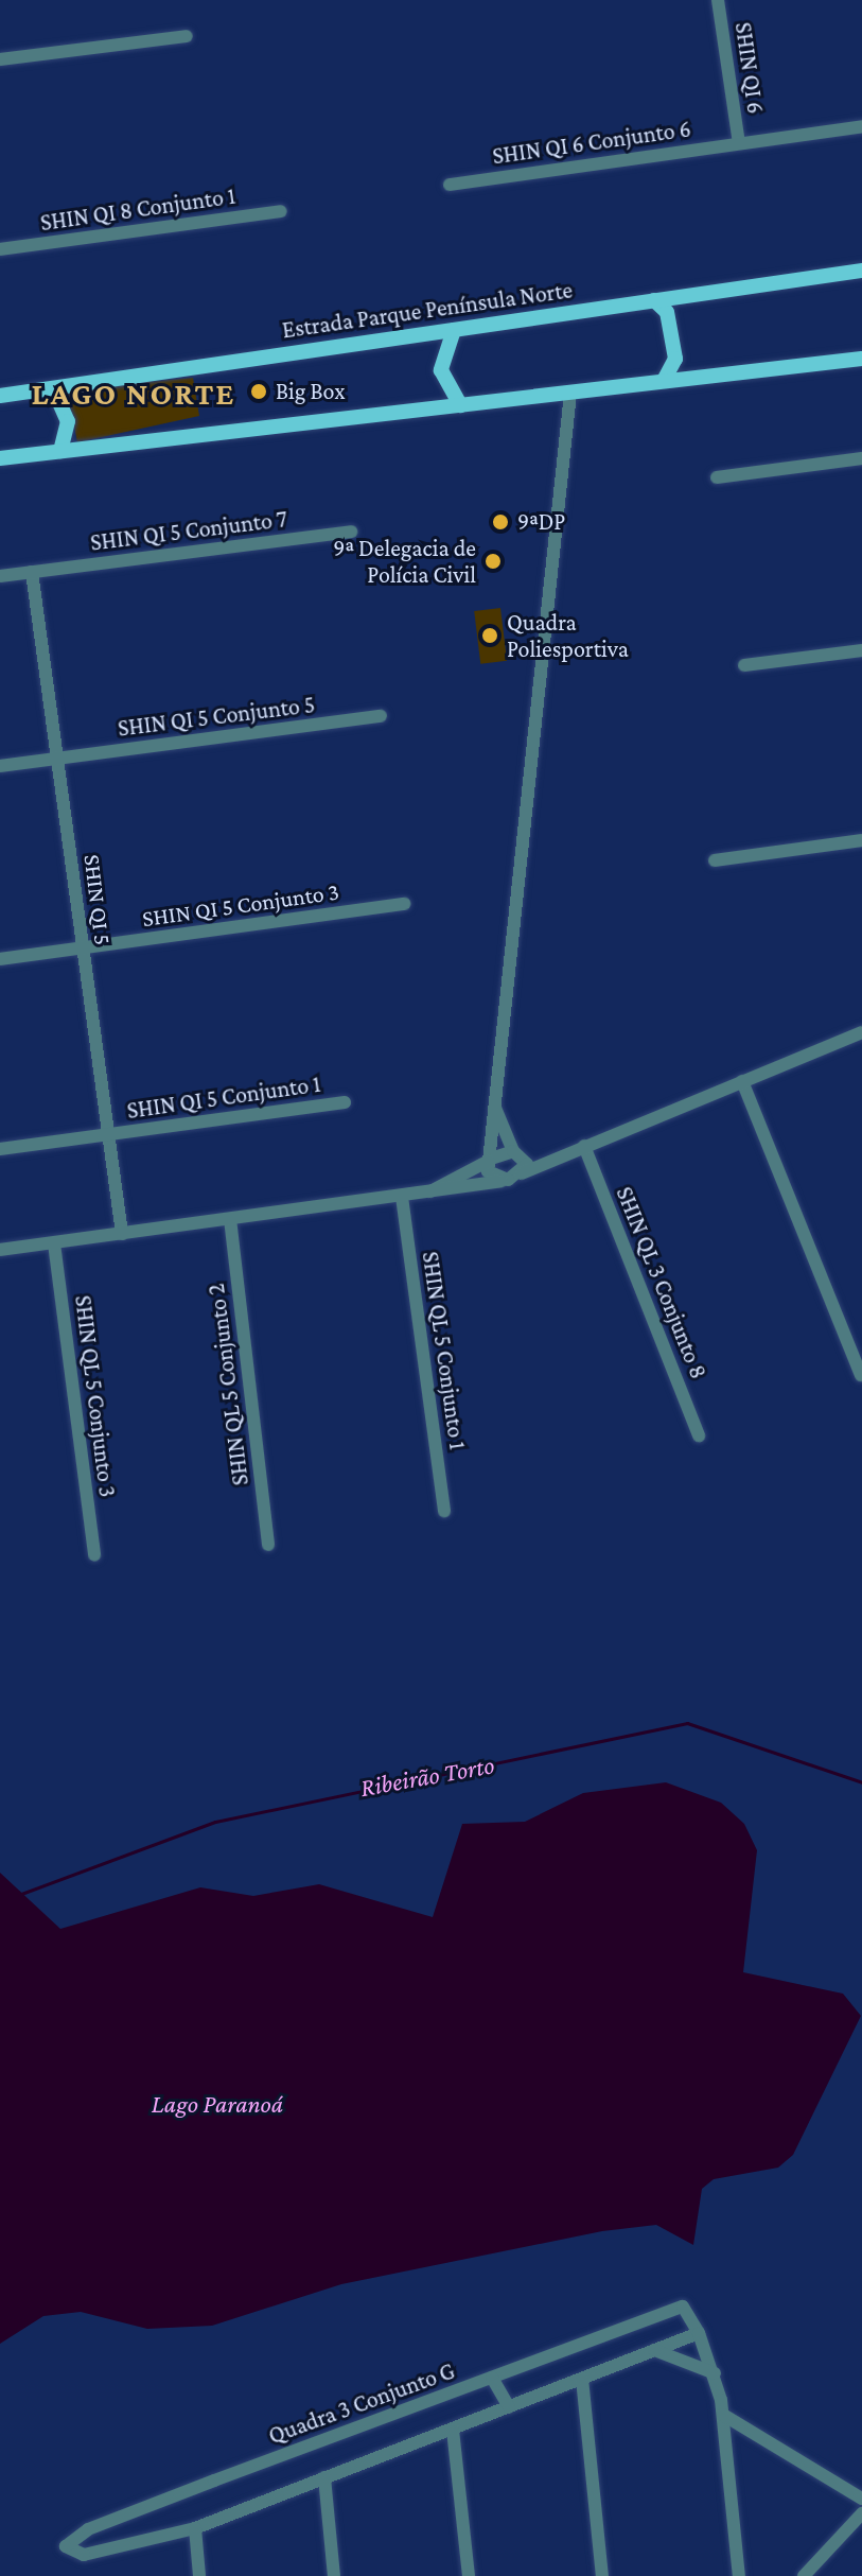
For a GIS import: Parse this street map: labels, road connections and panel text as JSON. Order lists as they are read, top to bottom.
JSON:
{
  "streets": {
    "main road": ["Estrada Parque Península Norte"],
    "street": [
      "SHIN QI 6",
      "SHIN QI 6 Conjunto 6",
      "SHIN QI 8 Conjunto 1",
      "SHIN QI 5 Conjunto 7",
      "SHIN QI 5 Conjunto 5",
      "SHIN QI 5",
      "SHIN QI 5 Conjunto 3",
      "SHIN QI 5 Conjunto 1",
      "SHIN QL 3 Conjunto 8",
      "SHIN QL 5 Conjunto 1",
      "SHIN QL 5 Conjunto 2",
      "SHIN QL 5 Conjunto 3",
      "Quadra 3 Conjunto G"
    ]
  },
  "crossings": [
    ["SHIN QI 6", "SHIN QI 6 Conjunto 6"],
    ["SHIN QI 5 Conjunto 7", "SHIN QI 5"],
    ["SHIN QI 5 Conjunto 5", "SHIN QI 5"],
    ["SHIN QI 5", "SHIN QI 5 Conjunto 3"],
    ["SHIN QI 5", "SHIN QI 5 Conjunto 1"]
  ],
  "districts": ["LAGO NORTE"],
  "water": ["Ribeirão Torto", "Lago Paranoá"],
  "places": [
    "Big Box",
    "9ªDP",
    "9ª Delegacia de Polícia Civil",
    "Quadra Poliesportiva"
  ]
}
